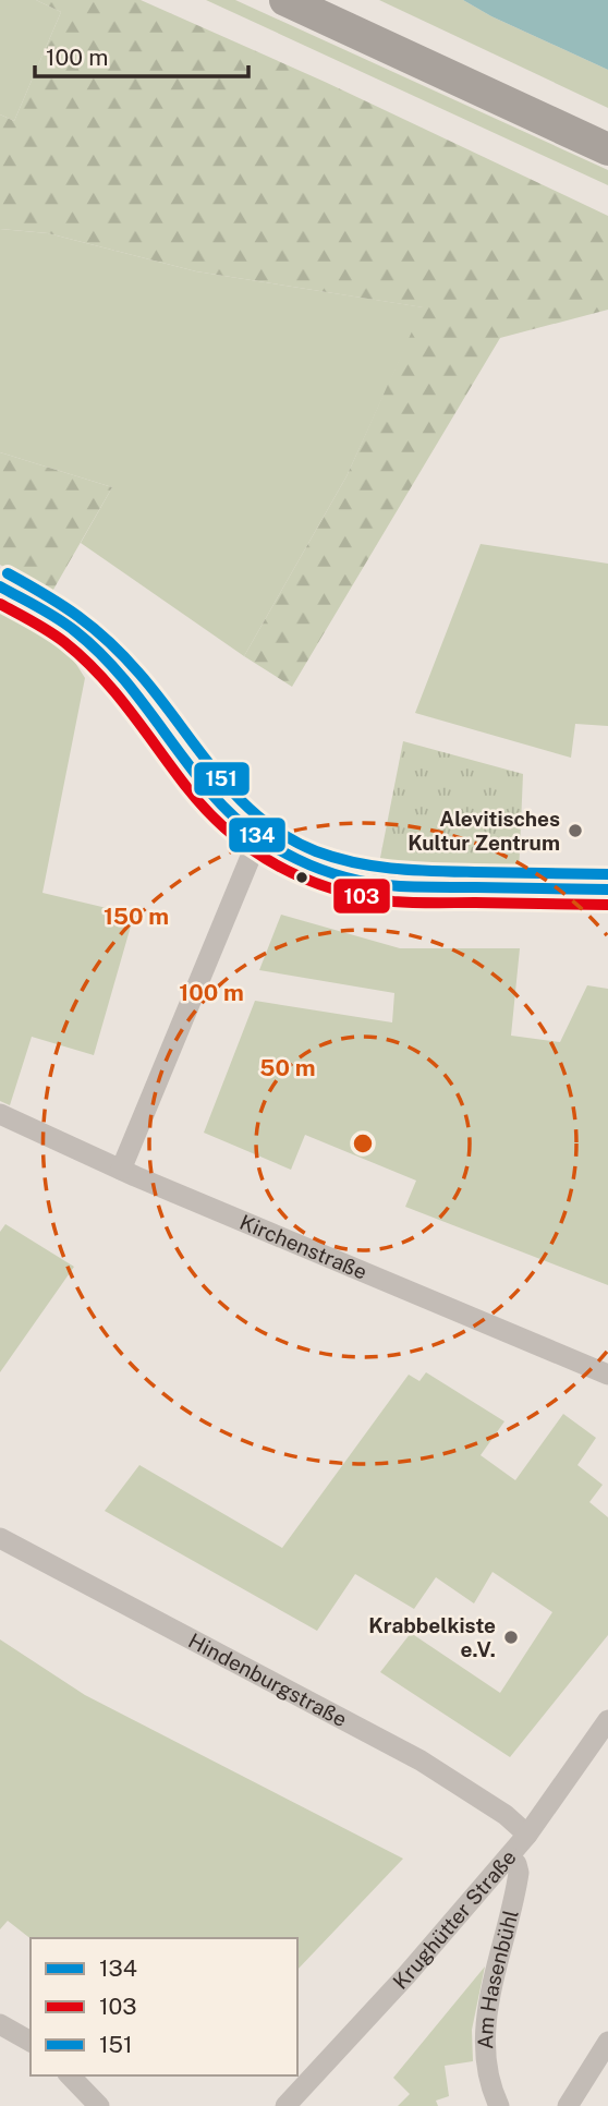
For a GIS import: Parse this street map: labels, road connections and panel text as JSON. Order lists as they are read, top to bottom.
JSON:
{
  "streets": {
    "street": [
      "Kirchenstraße",
      "Hindenburgstraße",
      "Krughütter Straße",
      "Am Hasenbühl"
    ]
  },
  "crossings": [
    ["Hindenburgstraße", "Krughütter Straße"],
    ["Krughütter Straße", "Am Hasenbühl"]
  ],
  "places": ["Alevitisches Kultur Zentrum", "Krabbelkiste e.V."],
  "lines": ["transit line 151", "transit line 134", "transit line 103"],
  "legend": ["134", "103", "151"],
  "scale_bar": "100 m",
  "rings": ["150 m", "100 m", "50 m"]
}
